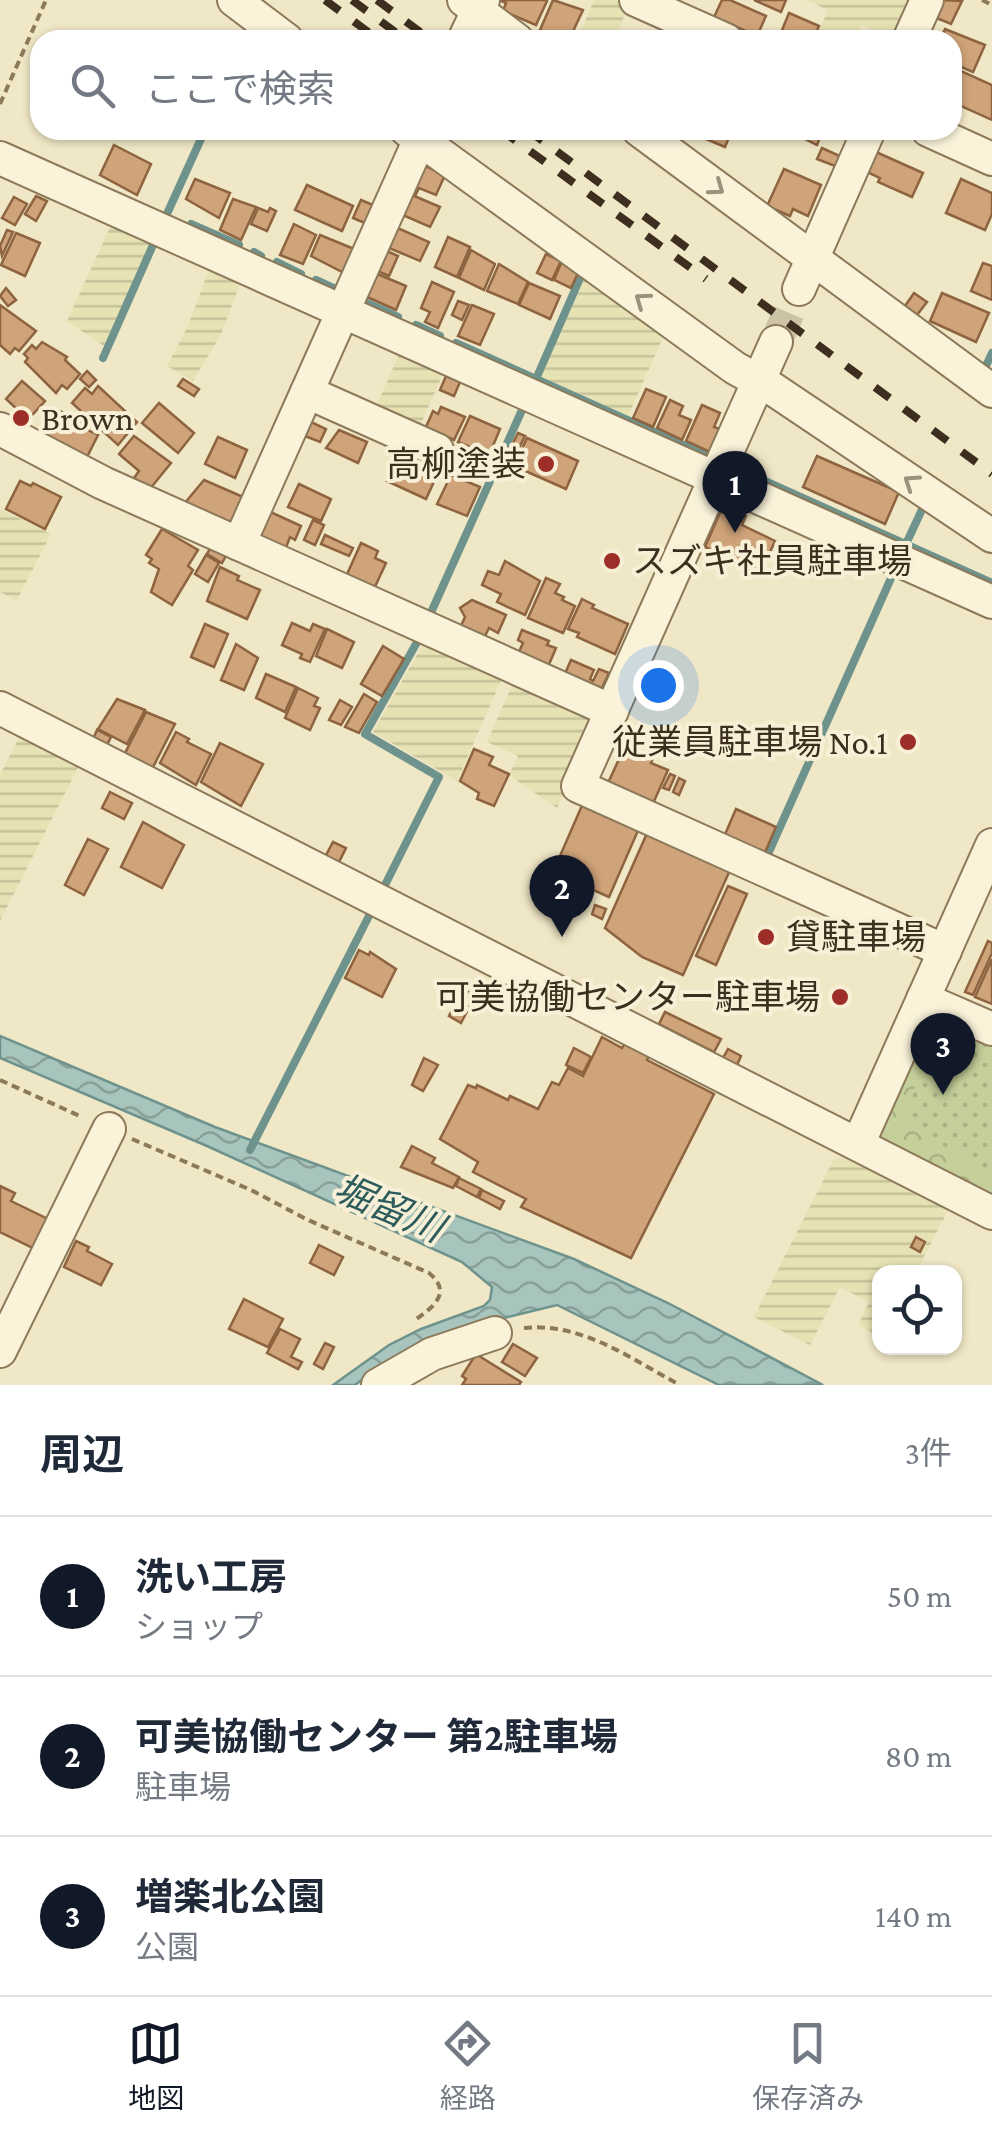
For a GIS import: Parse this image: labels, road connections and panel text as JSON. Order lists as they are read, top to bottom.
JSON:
{
  "water": ["堀留川"],
  "places": [
    "Brown",
    "高柳塗装",
    "スズキ社員駐車場",
    "従業員駐車場 No.1",
    "貸駐車場",
    "可美協働センター駐車場"
  ],
  "page": {
    "search": "ここで検索",
    "pins": ["1", "2", "3"],
    "heading": ["周辺", "3件"],
    "list": [
      {
        "mark": "1",
        "name": "洗い工房",
        "note": "ショップ",
        "value": "50 m"
      },
      {
        "mark": "2",
        "name": "可美協働センター 第2駐車場",
        "note": "駐車場",
        "value": "80 m"
      },
      {
        "mark": "3",
        "name": "増楽北公園",
        "note": "公園",
        "value": "140 m"
      }
    ],
    "nav": ["地図", "経路", "保存済み"]
  }
}
